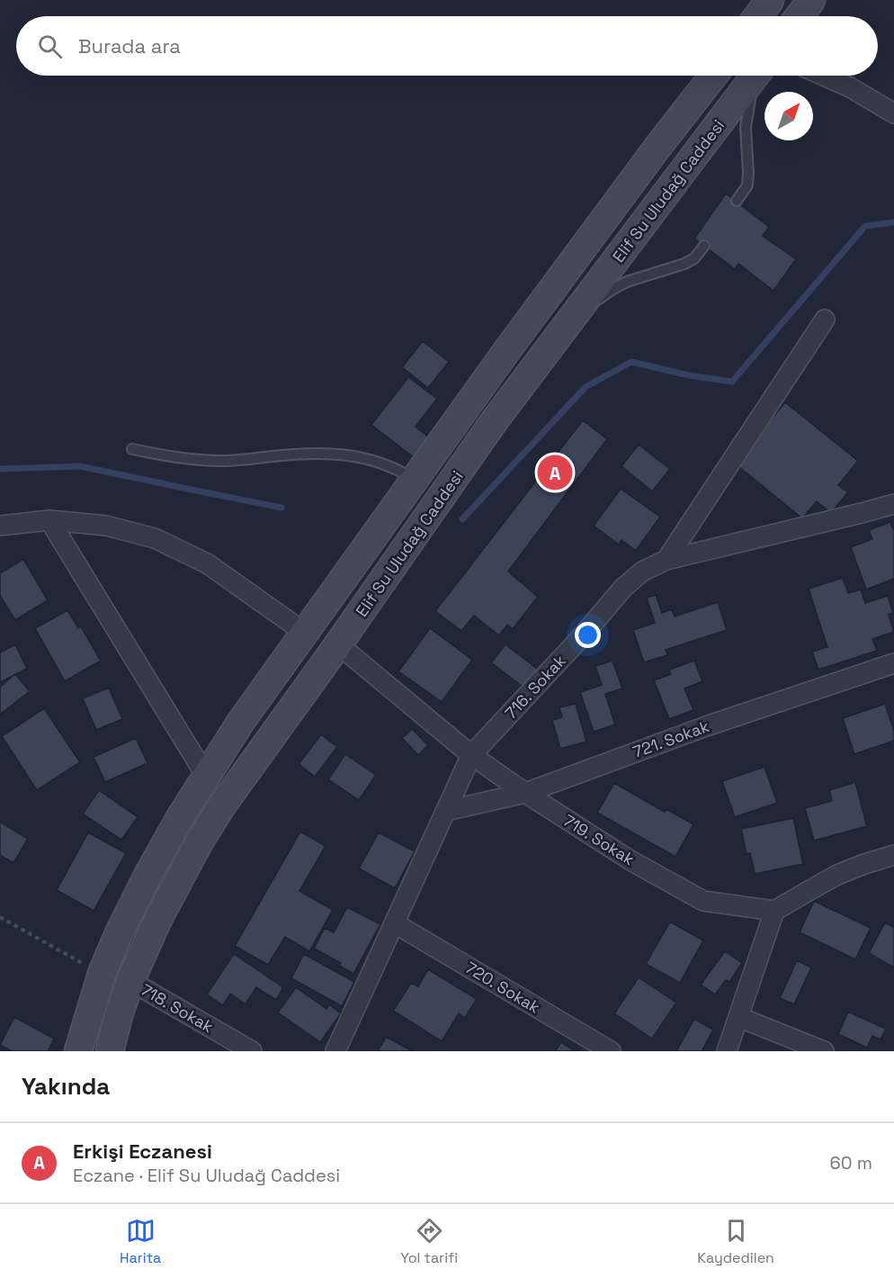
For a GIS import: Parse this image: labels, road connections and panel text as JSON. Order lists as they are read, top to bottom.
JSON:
{
  "streets": {
    "main road": ["Elif Su Uludağ Caddesi"],
    "street": [
      "716. Sokak",
      "721. Sokak",
      "719. Sokak",
      "720. Sokak",
      "718. Sokak"
    ]
  },
  "crossings": [
    ["Elif Su Uludağ Caddesi", "719. Sokak"],
    ["Elif Su Uludağ Caddesi", "718. Sokak"],
    ["716. Sokak", "721. Sokak"],
    ["716. Sokak", "719. Sokak"],
    ["716. Sokak", "720. Sokak"],
    ["721. Sokak", "719. Sokak"]
  ],
  "north": "top right",
  "page": {
    "search": "Burada ara",
    "pins": "A",
    "heading": "Yakında",
    "list": [
      {
        "mark": "A",
        "name": "Erkişi Eczanesi",
        "note": "Eczane · Elif Su Uludağ Caddesi",
        "value": "60 m"
      }
    ],
    "nav": ["Harita", "Yol tarifi", "Kaydedilen"]
  }
}
